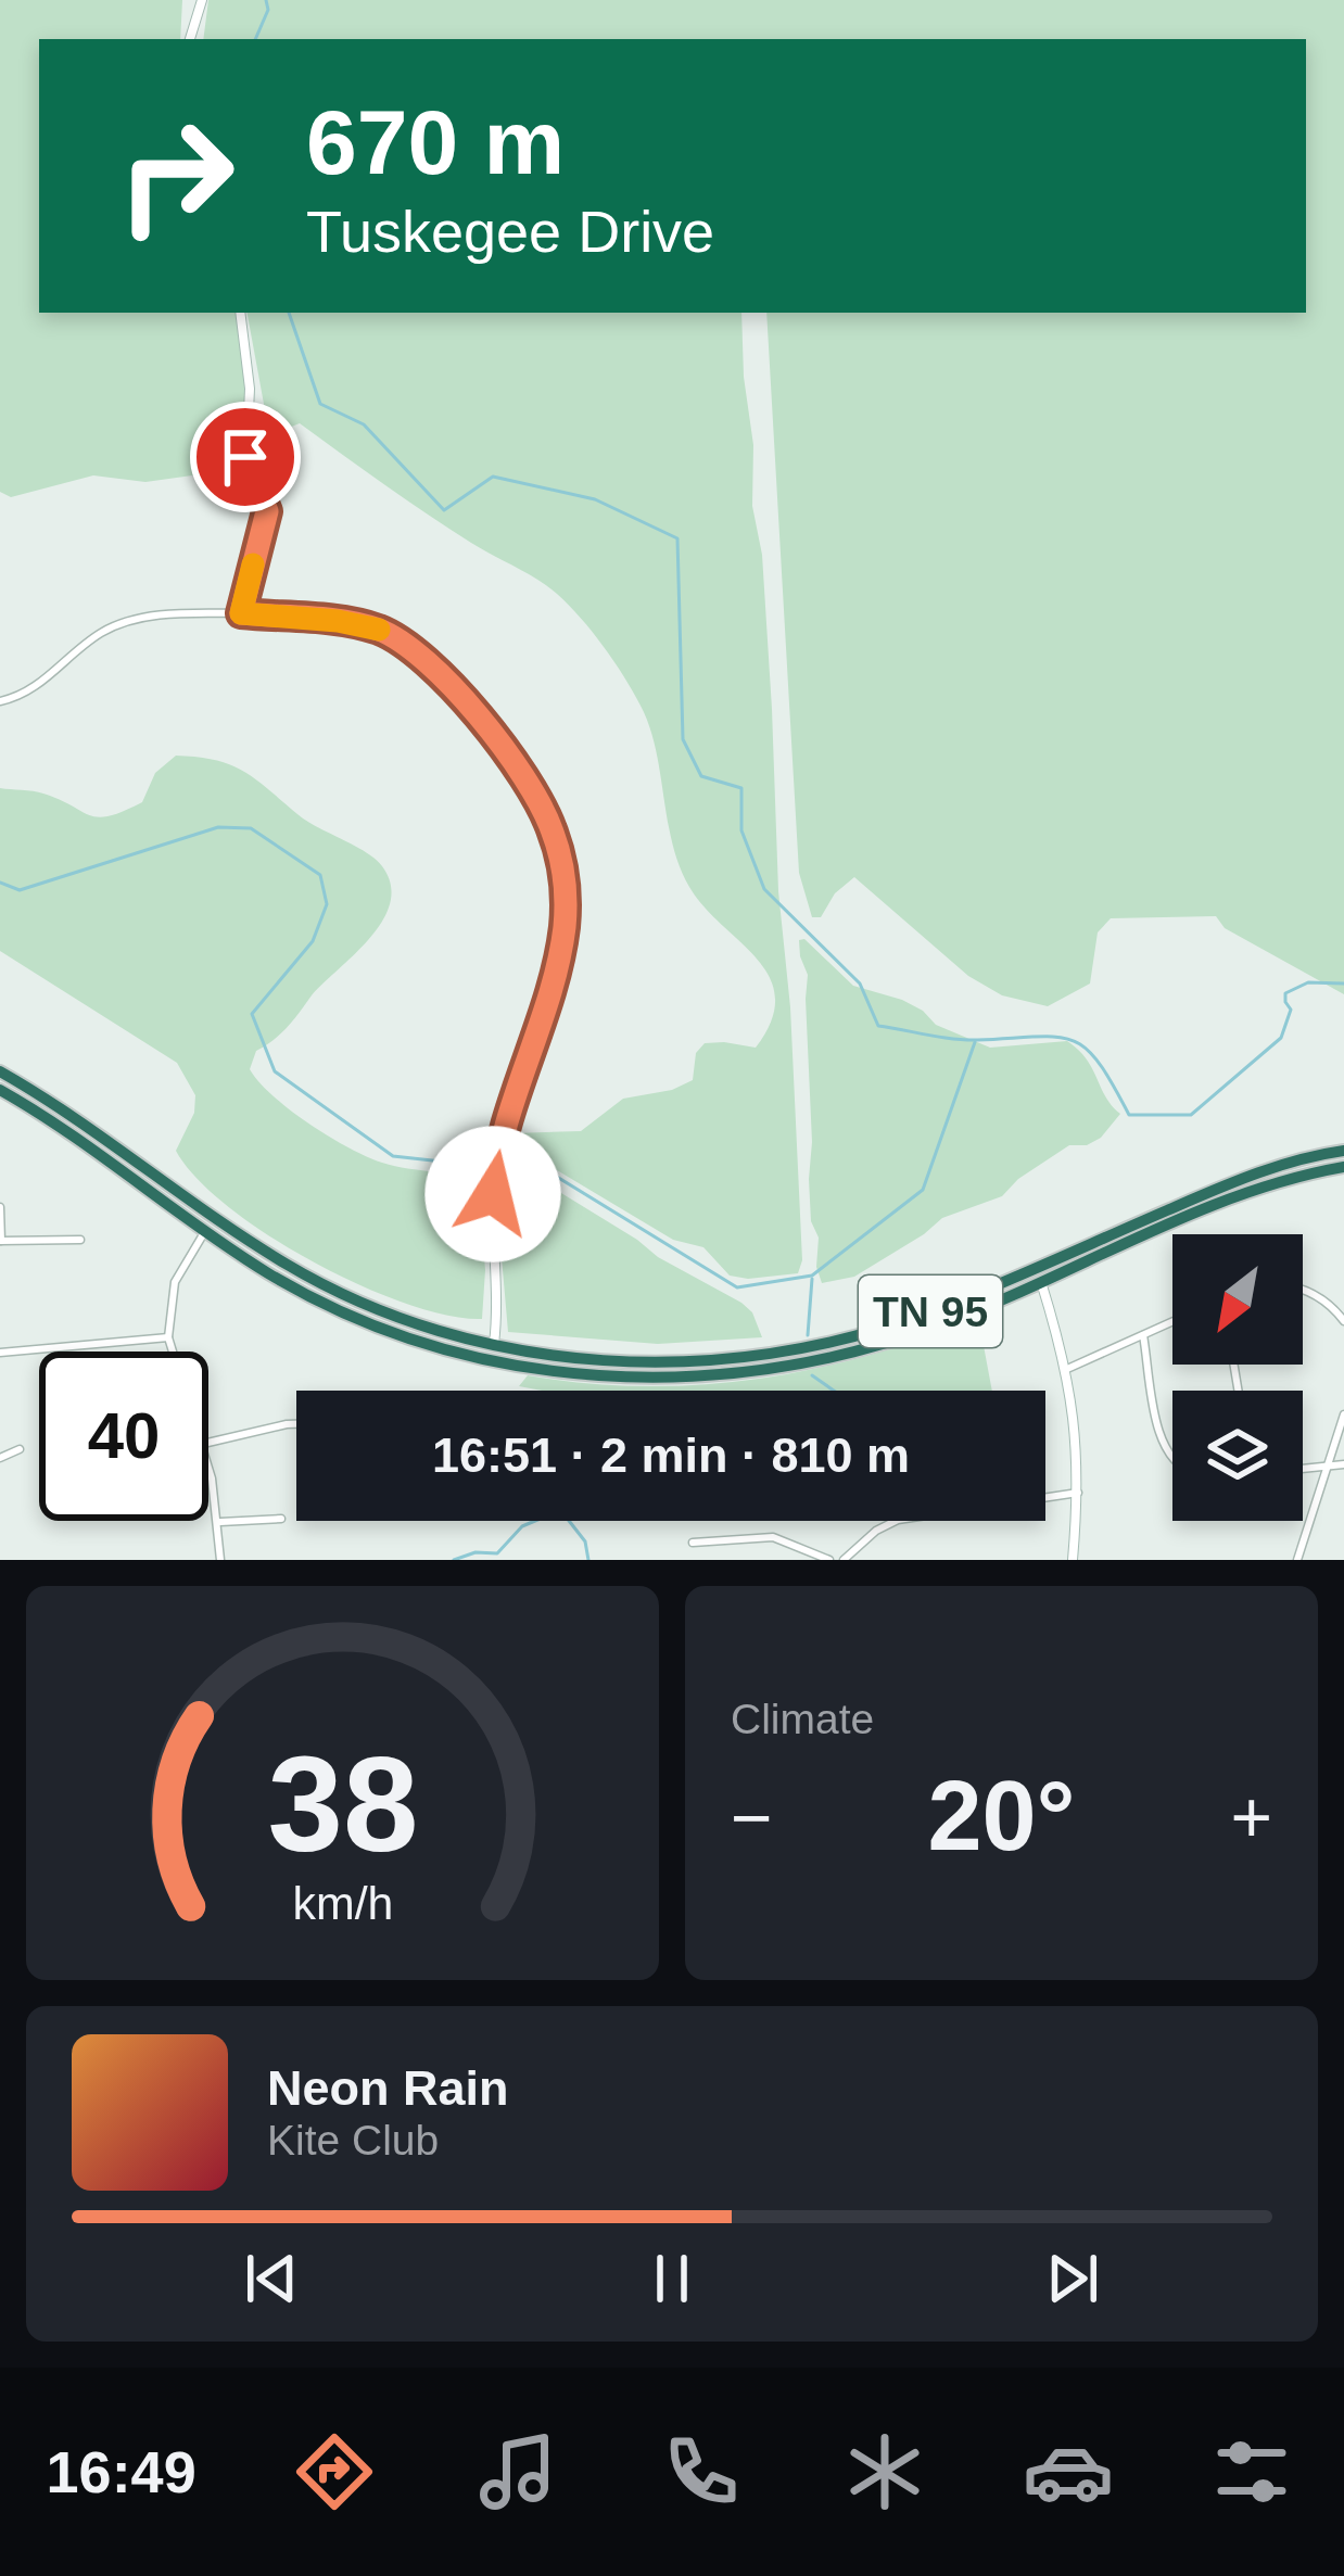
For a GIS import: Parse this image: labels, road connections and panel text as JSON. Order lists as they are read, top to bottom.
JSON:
{
  "streets": {
    "highway": ["TN 95"]
  },
  "north": "bottom left",
  "page": {
    "turn": ["670 m", "Tuskegee Drive"],
    "limit": "40",
    "trip": "16:51 · 2 min · 810 m",
    "tile": "Climate",
    "heat": ["−", "20°", "+"],
    "song": ["Neon Rain", "Kite Club"],
    "tabs": "16:49",
    "gauge": ["38", "km/h"]
  }
}
